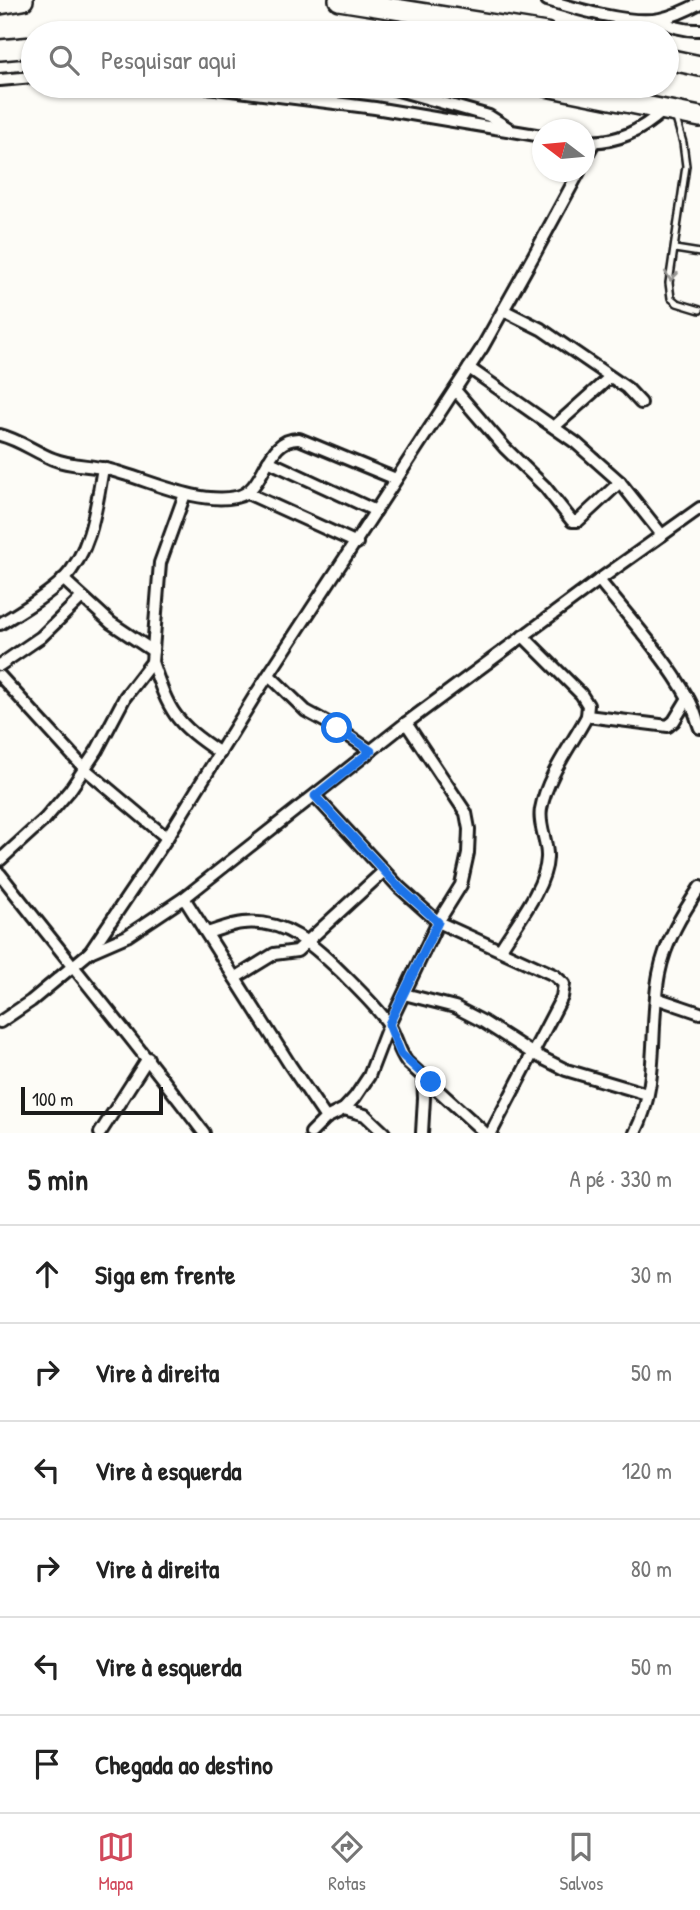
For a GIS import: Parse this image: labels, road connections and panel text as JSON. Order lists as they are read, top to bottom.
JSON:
{
  "scale_bar": "100 m",
  "north": "left",
  "page": {
    "search": "Pesquisar aqui",
    "scale": "100 m",
    "heading": ["5 min", "A pé · 330 m"],
    "list": [
      ["Siga em frente", "30 m"],
      ["Vire à direita", "50 m"],
      ["Vire à esquerda", "120 m"],
      ["Vire à direita", "80 m"],
      ["Vire à esquerda", "50 m"],
      "Chegada ao destino"
    ],
    "nav": ["Mapa", "Rotas", "Salvos"]
  }
}
